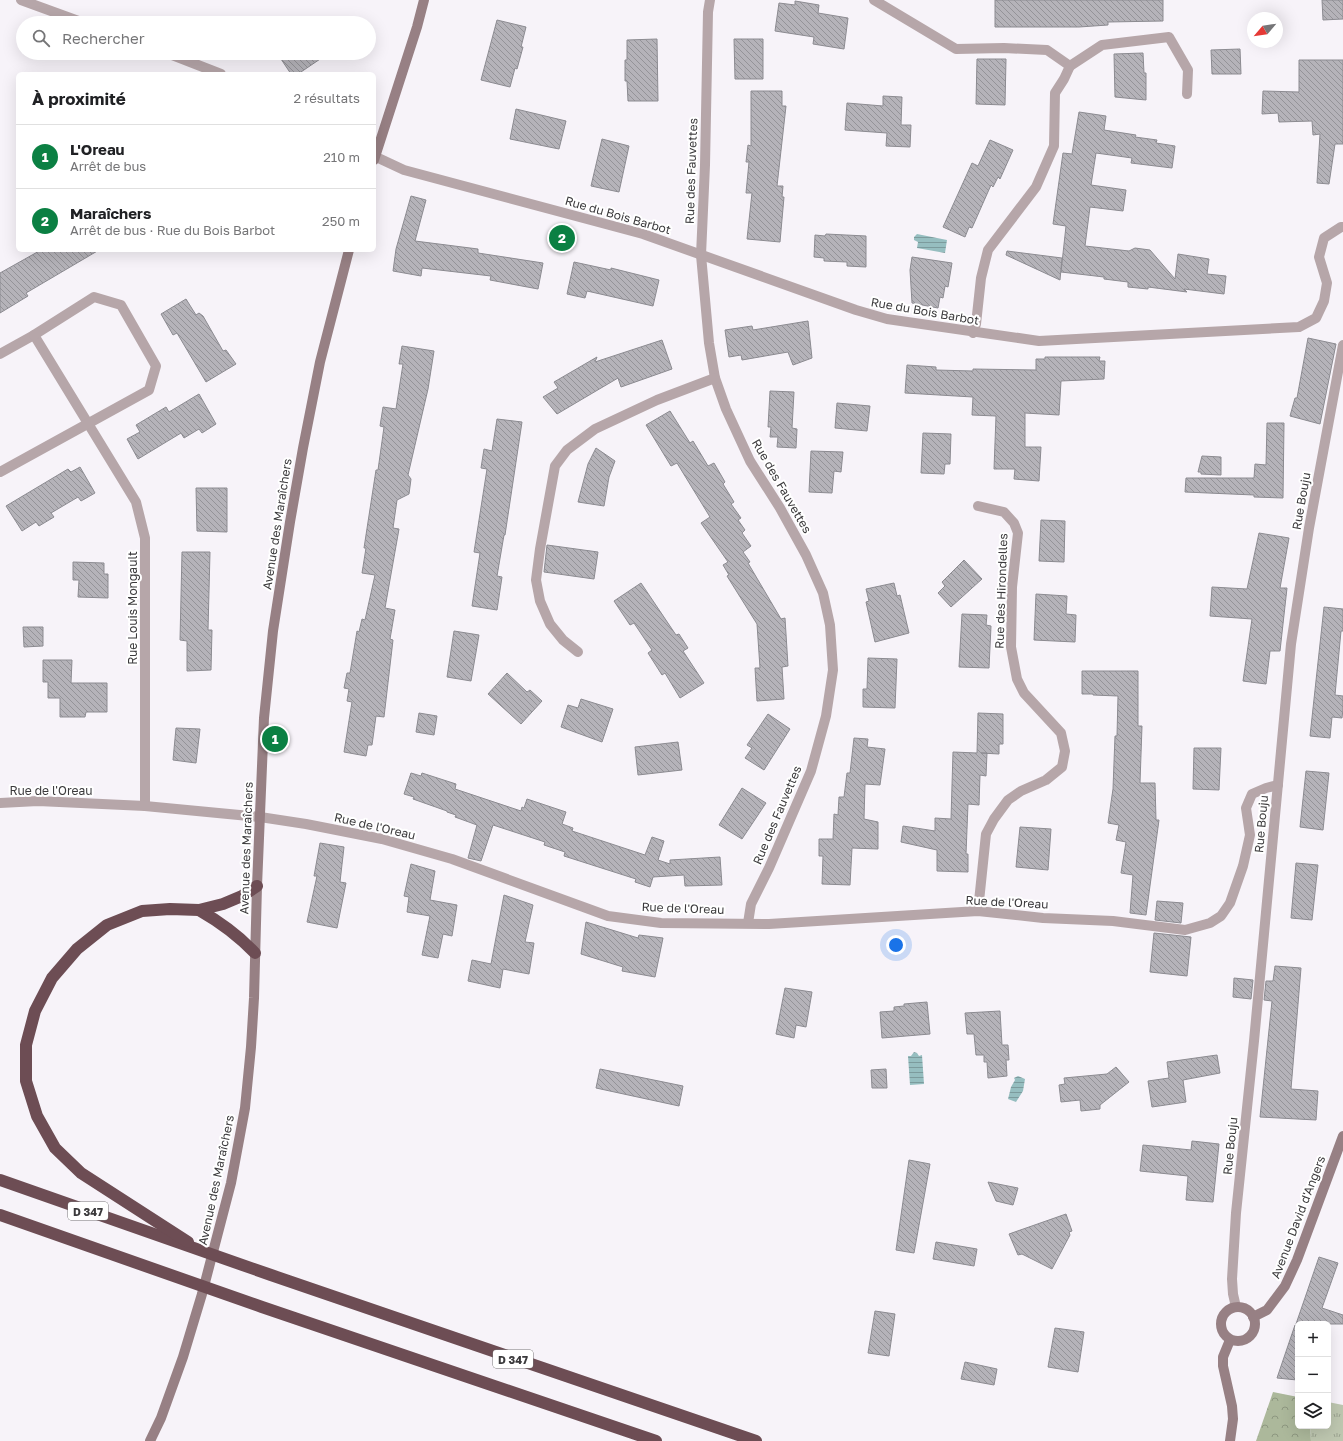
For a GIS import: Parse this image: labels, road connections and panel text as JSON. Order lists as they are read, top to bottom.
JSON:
{
  "streets": {
    "highway": ["D 347"],
    "street": [
      "Rue des Fauvettes",
      "Rue du Bois Barbot",
      "Rue Bouju",
      "Avenue des Maraîchers",
      "Rue des Hirondelles",
      "Rue Louis Mongault",
      "Rue de l'Oreau",
      "Avenue David d'Angers"
    ]
  },
  "crossings": [
    ["Rue des Fauvettes", "Rue du Bois Barbot"],
    ["Rue des Fauvettes", "Rue de l'Oreau"],
    ["Rue Bouju", "Rue de l'Oreau"],
    ["Rue Bouju", "Avenue David d'Angers"],
    ["Avenue des Maraîchers", "Rue de l'Oreau"],
    ["Rue des Hirondelles", "Rue de l'Oreau"],
    ["Rue Louis Mongault", "Rue de l'Oreau"]
  ],
  "north": "bottom left",
  "page": {
    "search": "Rechercher",
    "heading": ["À proximité", "2 résultats"],
    "list": [
      {
        "mark": "1",
        "name": "L'Oreau",
        "note": "Arrêt de bus",
        "value": "210 m"
      },
      {
        "mark": "2",
        "name": "Maraîchers",
        "note": "Arrêt de bus · Rue du Bois Barbot",
        "value": "250 m"
      }
    ],
    "pins": ["2", "1"],
    "map_buttons": ["+", "−"]
  }
}
